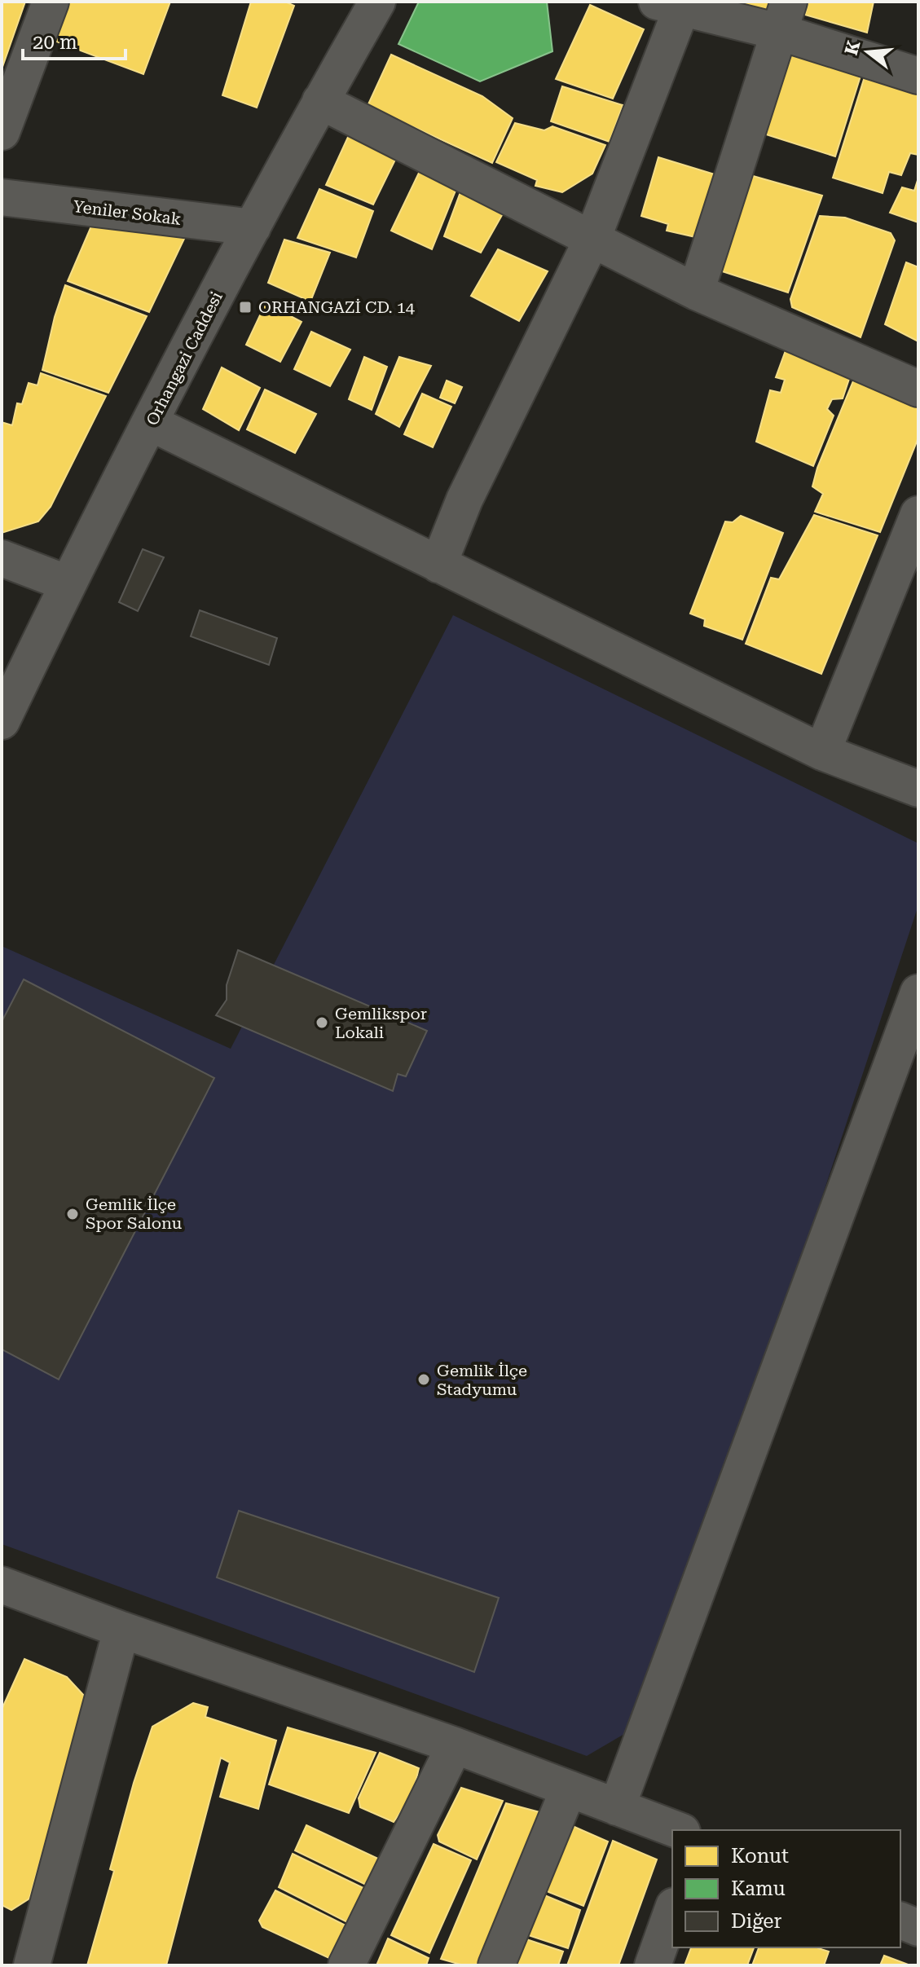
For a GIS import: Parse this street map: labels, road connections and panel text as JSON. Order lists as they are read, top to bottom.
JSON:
{
  "streets": {
    "street": ["Yeniler Sokak", "Orhangazi Caddesi"]
  },
  "crossings": [
    ["Yeniler Sokak", "Orhangazi Caddesi"]
  ],
  "places": {
    "transit": ["ORHANGAZİ CD. 14"],
    "other": ["Gemlikspor Lokali", "Gemlik İlçe Spor Salonu", "Gemlik İlçe Stadyumu"]
  },
  "legend": ["Konut", "Kamu", "Diğer"],
  "scale_bar": "20 m",
  "north": "left"
}
